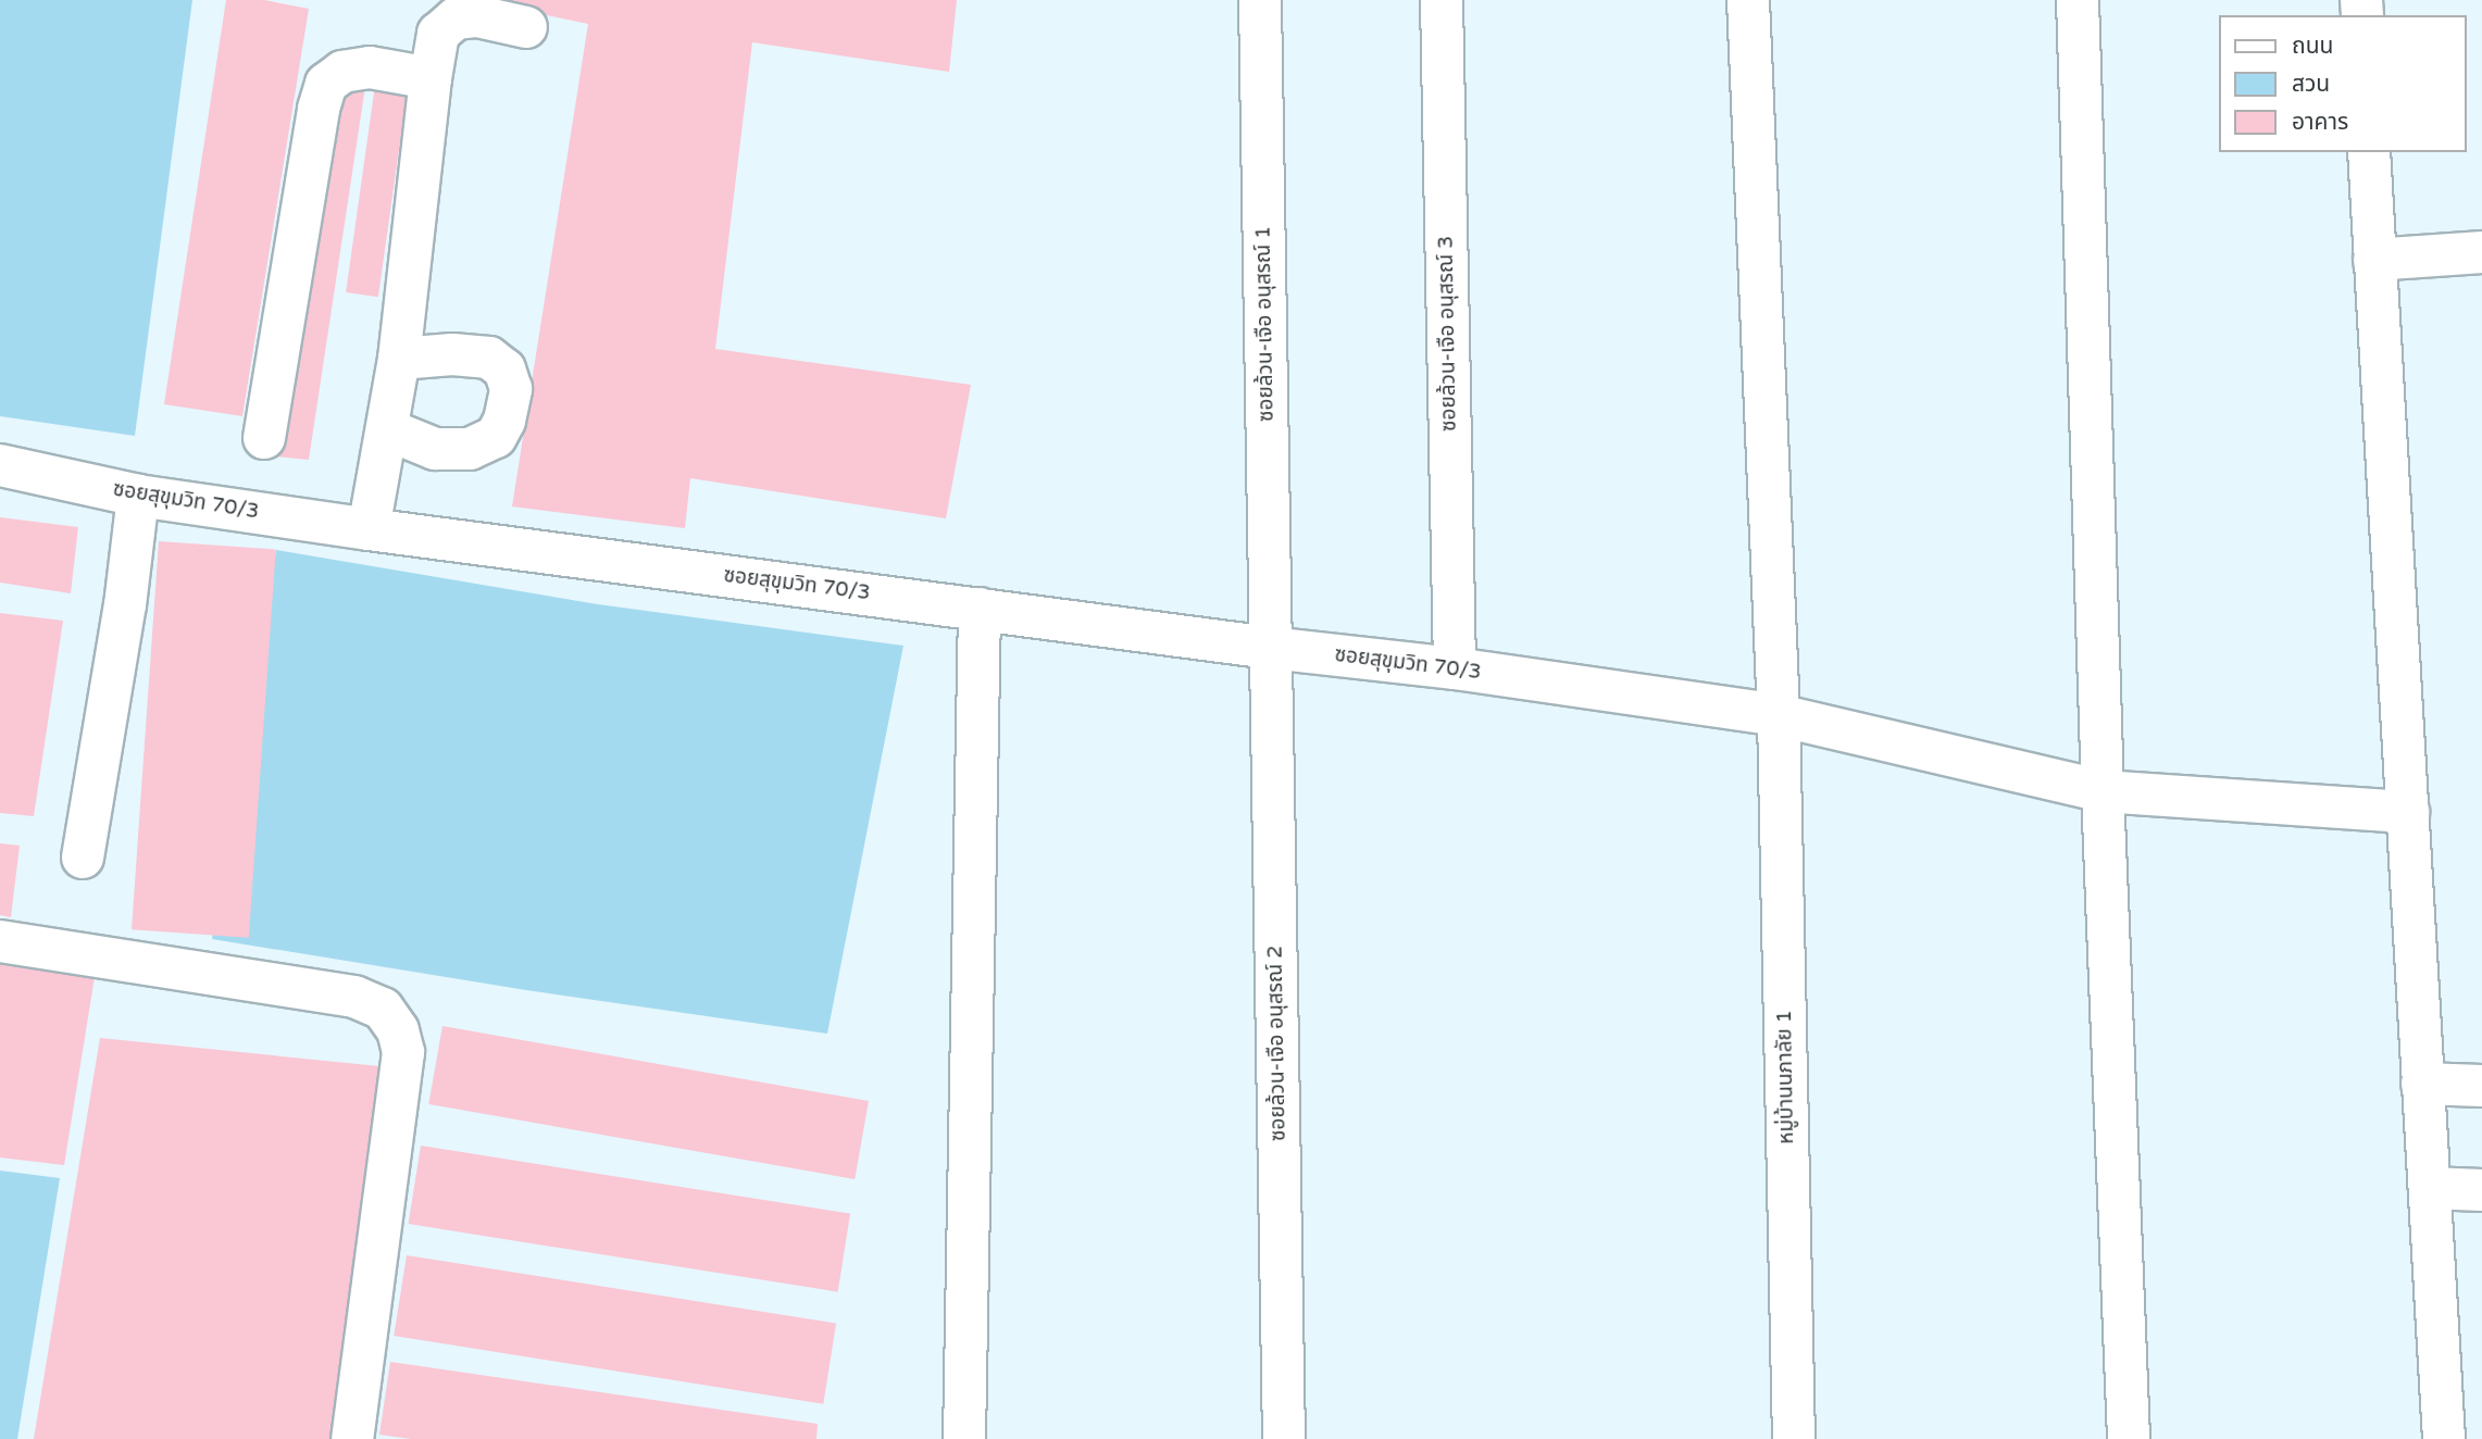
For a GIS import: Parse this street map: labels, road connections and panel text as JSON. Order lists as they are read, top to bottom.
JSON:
{
  "streets": {
    "street": [
      "ซอยล้วน-เจือ อนุสรณ์ 1",
      "ซอยล้วน-เจือ อนุสรณ์ 3",
      "ซอยสุขุมวิท 70/3",
      "ซอยล้วน-เจือ อนุสรณ์ 2",
      "หมู่บ้านนภาลัย 1"
    ]
  },
  "crossings": [
    ["ซอยล้วน-เจือ อนุสรณ์ 1", "ซอยสุขุมวิท 70/3"],
    ["ซอยล้วน-เจือ อนุสรณ์ 1", "ซอยล้วน-เจือ อนุสรณ์ 2"],
    ["ซอยล้วน-เจือ อนุสรณ์ 3", "ซอยสุขุมวิท 70/3"],
    ["ซอยสุขุมวิท 70/3", "ซอยล้วน-เจือ อนุสรณ์ 2"],
    ["ซอยสุขุมวิท 70/3", "หมู่บ้านนภาลัย 1"]
  ],
  "legend": ["ถนน", "สวน", "อาคาร"]
}
